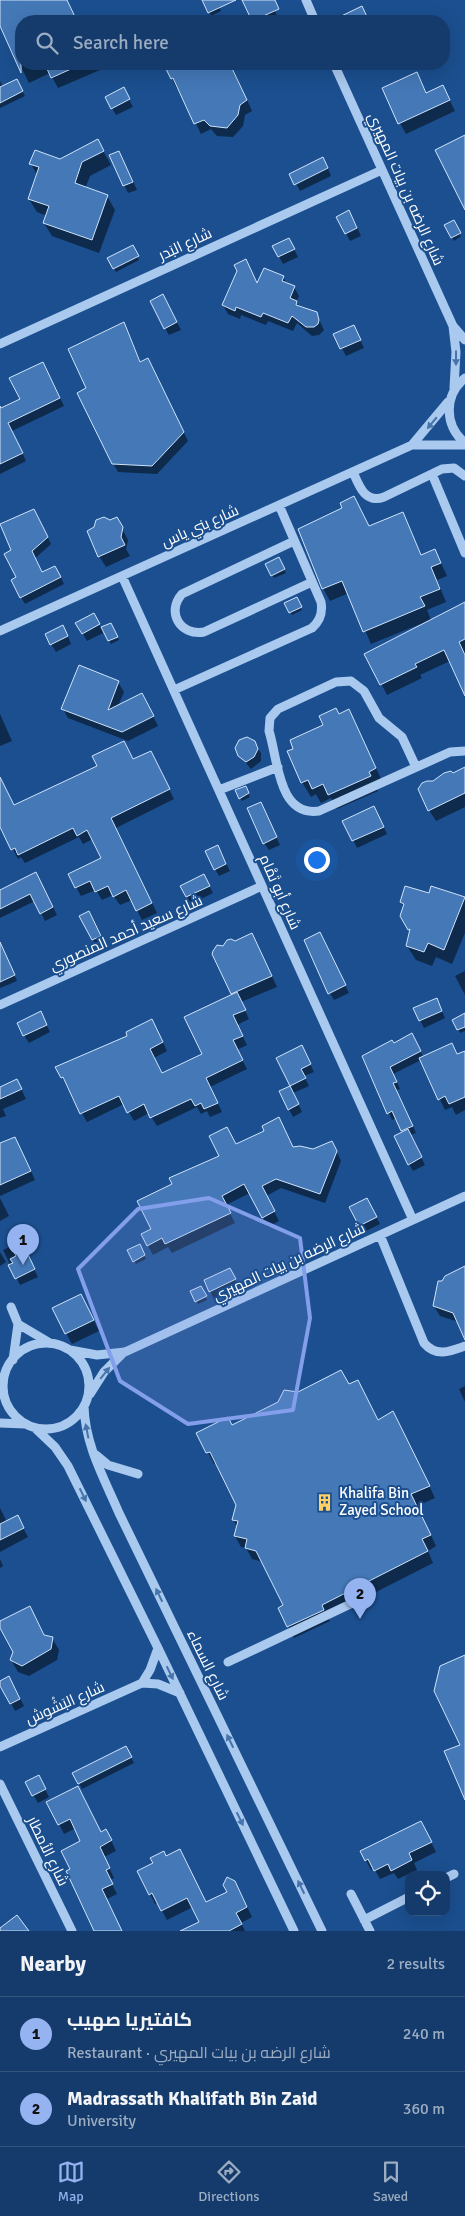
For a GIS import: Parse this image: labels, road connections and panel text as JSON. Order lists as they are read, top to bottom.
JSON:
{
  "streets": {
    "street": [
      "شارع الرضه بن بيات المهيري",
      "شارع البَدر",
      "شارع بني ياس",
      "شارع أبو تَمَّام",
      "شارع سعيد أحمد المنصوري",
      "شارع السماء",
      "شارع البَشُوش",
      "شارع الأمطار"
    ]
  },
  "crossings": [
    ["شارع الرضه بن بيات المهيري", "شارع البَدر"],
    ["شارع الرضه بن بيات المهيري", "شارع أبو تَمَّام"],
    ["شارع الرضه بن بيات المهيري", "شارع السماء"],
    ["شارع بني ياس", "شارع أبو تَمَّام"],
    ["شارع أبو تَمَّام", "شارع سعيد أحمد المنصوري"]
  ],
  "places": {
    "building": ["Khalifa Bin Zayed School"]
  },
  "page": {
    "search": "Search here",
    "pins": ["1", "2"],
    "heading": ["Nearby", "2 results"],
    "list": [
      {
        "mark": "1",
        "name": "كافتيريا صهيب",
        "note": "Restaurant · شارع الرضه بن بيات المهيري",
        "value": "240 m"
      },
      {
        "mark": "2",
        "name": "Madrassath Khalifath Bin Zaid",
        "note": "University",
        "value": "360 m"
      }
    ],
    "nav": ["Map", "Directions", "Saved"]
  }
}
